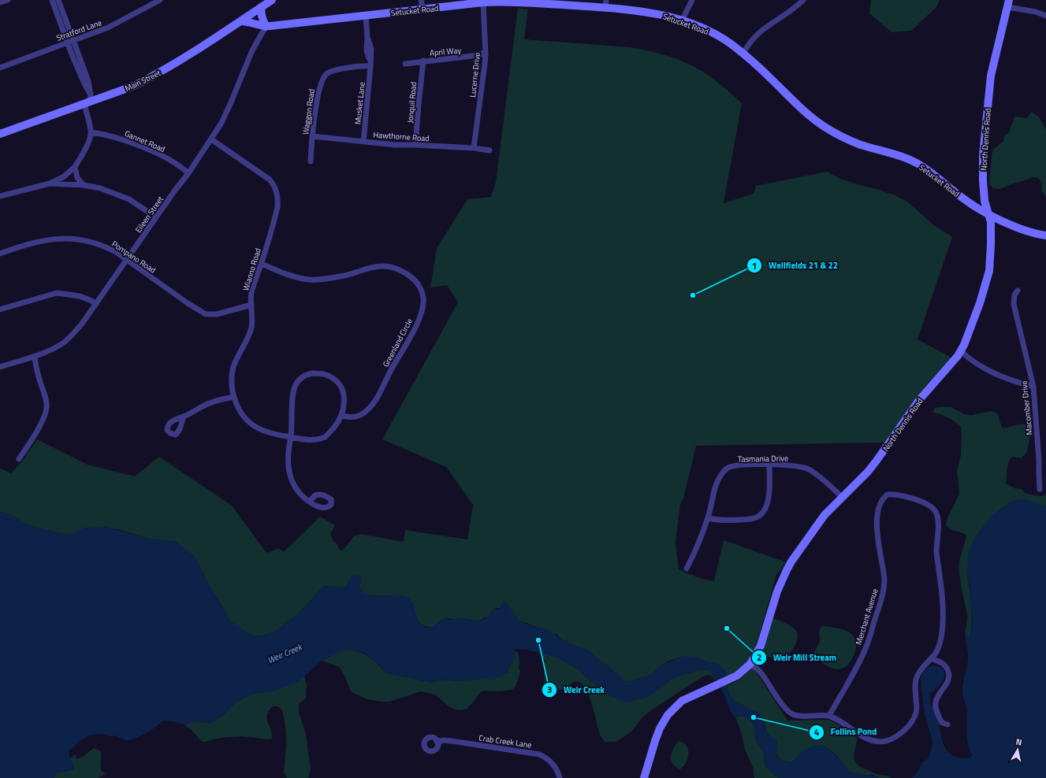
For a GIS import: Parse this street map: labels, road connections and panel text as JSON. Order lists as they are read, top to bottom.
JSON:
{
  "streets": {
    "main road": ["Setucket Road", "Main Street", "North Dennis Road"],
    "street": [
      "Stratford Lane",
      "April Way",
      "Lucerne Drive",
      "Jonquil Road",
      "Musket Lane",
      "Waggon Road",
      "Hawthorne Road",
      "Gannet Road",
      "Eileen Street",
      "Pompano Road",
      "Wianno Road",
      "Greenland Circle",
      "Macomber Drive",
      "Tasmania Drive",
      "Merchant Avenue",
      "Crab Creek Lane"
    ]
  },
  "crossings": [
    ["Setucket Road", "Lucerne Drive"],
    ["Setucket Road", "Main Street"],
    ["Setucket Road", "Musket Lane"],
    ["Setucket Road", "North Dennis Road"],
    ["Setucket Road", "Eileen Street"],
    ["April Way", "Lucerne Drive"],
    ["April Way", "Jonquil Road"],
    ["Lucerne Drive", "Hawthorne Road"],
    ["Jonquil Road", "Hawthorne Road"],
    ["Musket Lane", "Waggon Road"],
    ["Musket Lane", "Hawthorne Road"],
    ["Waggon Road", "Hawthorne Road"],
    ["North Dennis Road", "Tasmania Drive"],
    ["Gannet Road", "Eileen Street"],
    ["Eileen Street", "Pompano Road"],
    ["Eileen Street", "Wianno Road"],
    ["Pompano Road", "Wianno Road"],
    ["Wianno Road", "Greenland Circle"]
  ],
  "water": ["Weir Creek"],
  "places": [
    "Wellfields 21 & 22",
    "Weir Mill Stream",
    "Weir Creek",
    "Follins Pond"
  ],
  "north": "top"
}
